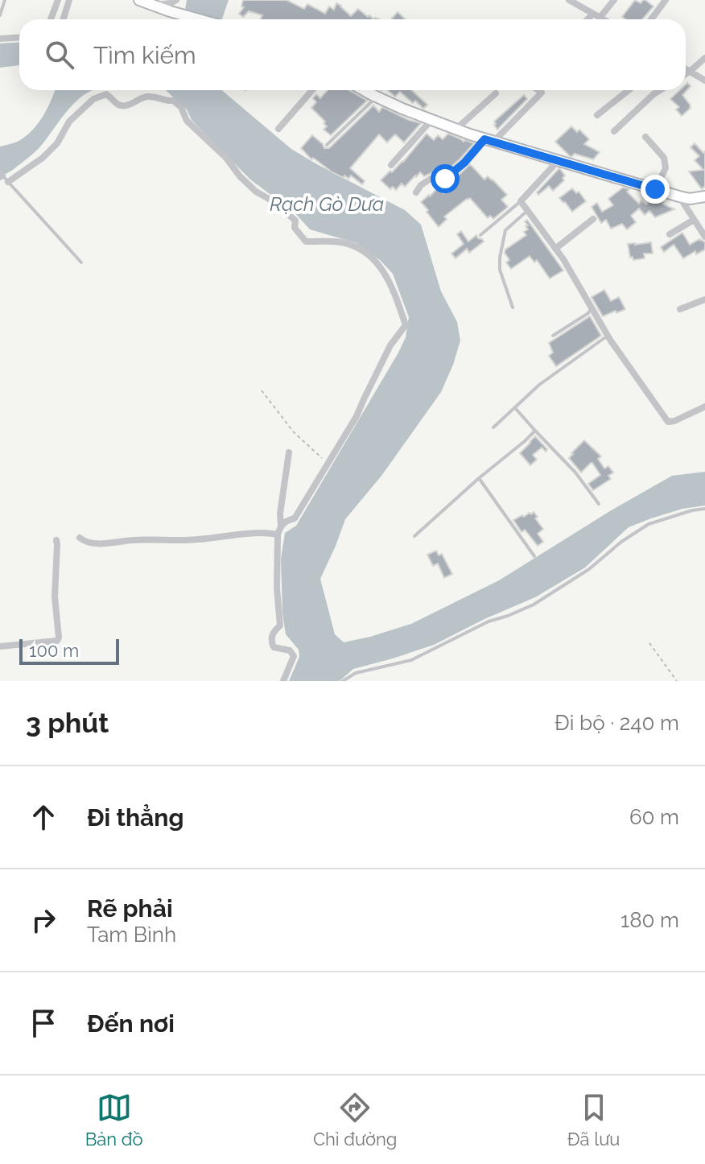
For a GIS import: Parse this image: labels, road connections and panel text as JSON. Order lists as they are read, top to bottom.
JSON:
{
  "water": ["Rạch Gò Dưa"],
  "scale_bar": "100 m",
  "page": {
    "search": "Tìm kiếm",
    "scale": "100 m",
    "heading": ["3 phút", "Đi bộ · 240 m"],
    "list": [
      ["Đi thẳng", "60 m"],
      ["Rẽ phải", "Tam Bình", "180 m"],
      "Đến nơi"
    ],
    "nav": ["Bản đồ", "Chỉ đường", "Đã lưu"]
  }
}
